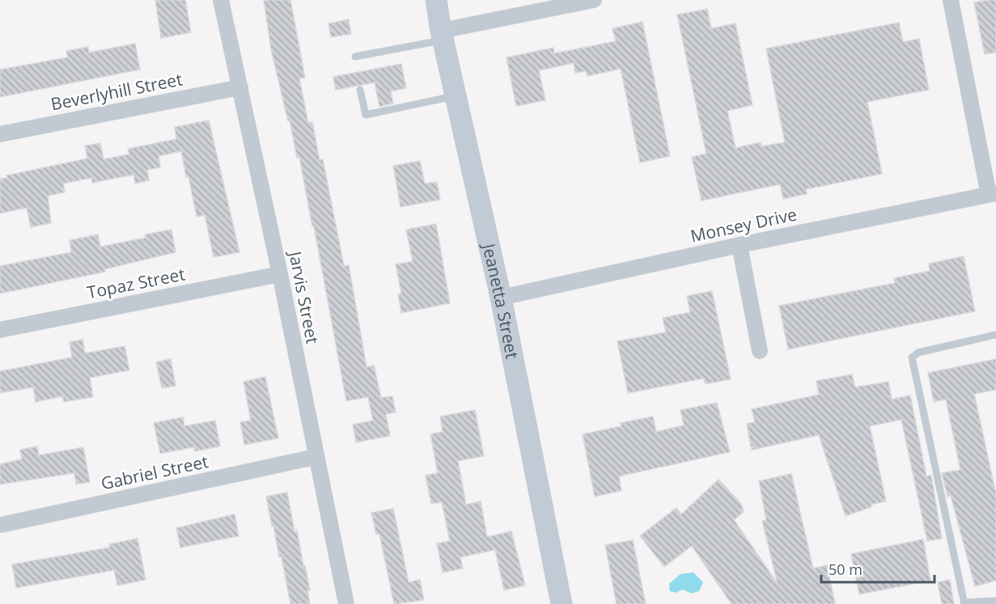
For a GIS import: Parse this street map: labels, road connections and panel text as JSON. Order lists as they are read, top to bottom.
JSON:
{
  "streets": {
    "street": [
      "Beverlyhill Street",
      "Monsey Drive",
      "Topaz Street",
      "Jarvis Street",
      "Jeanetta Street",
      "Gabriel Street"
    ]
  },
  "crossings": [
    ["Beverlyhill Street", "Jarvis Street"],
    ["Monsey Drive", "Jeanetta Street"],
    ["Topaz Street", "Jarvis Street"],
    ["Jarvis Street", "Gabriel Street"]
  ],
  "scale_bar": "50 m"
}
